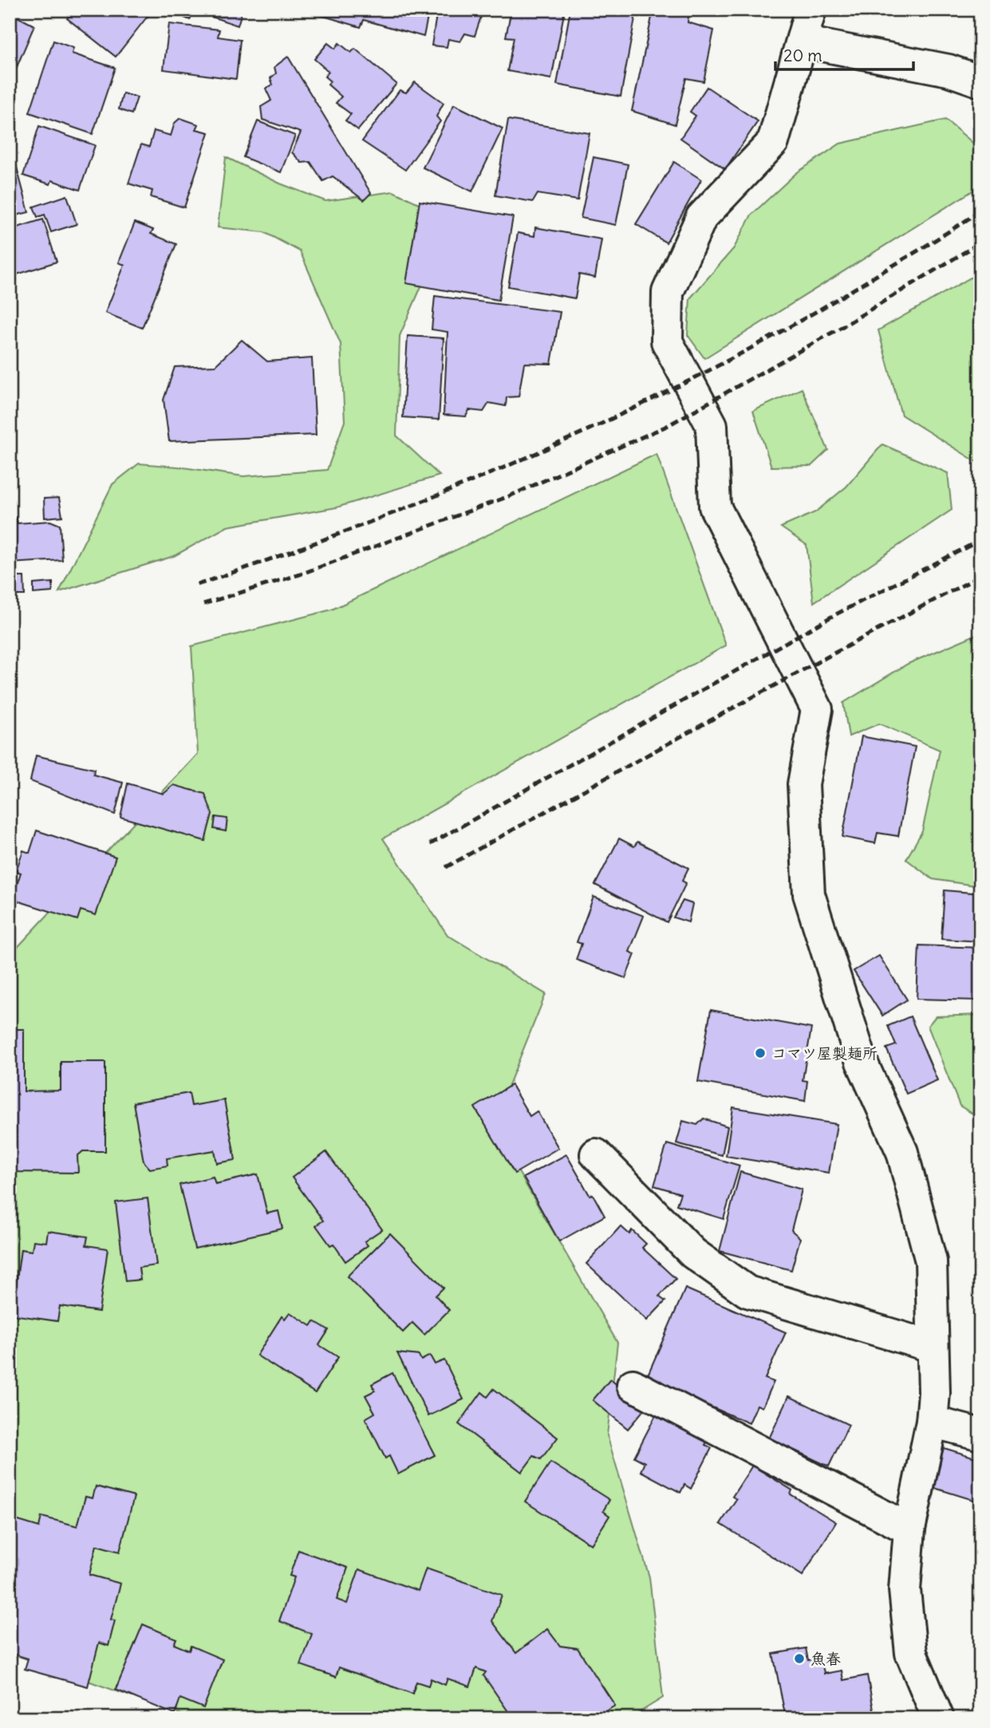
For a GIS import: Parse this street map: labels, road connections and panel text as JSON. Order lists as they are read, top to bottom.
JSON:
{
  "places": ["コマツ屋製麺所", "魚春"],
  "scale_bar": "20 m"
}
